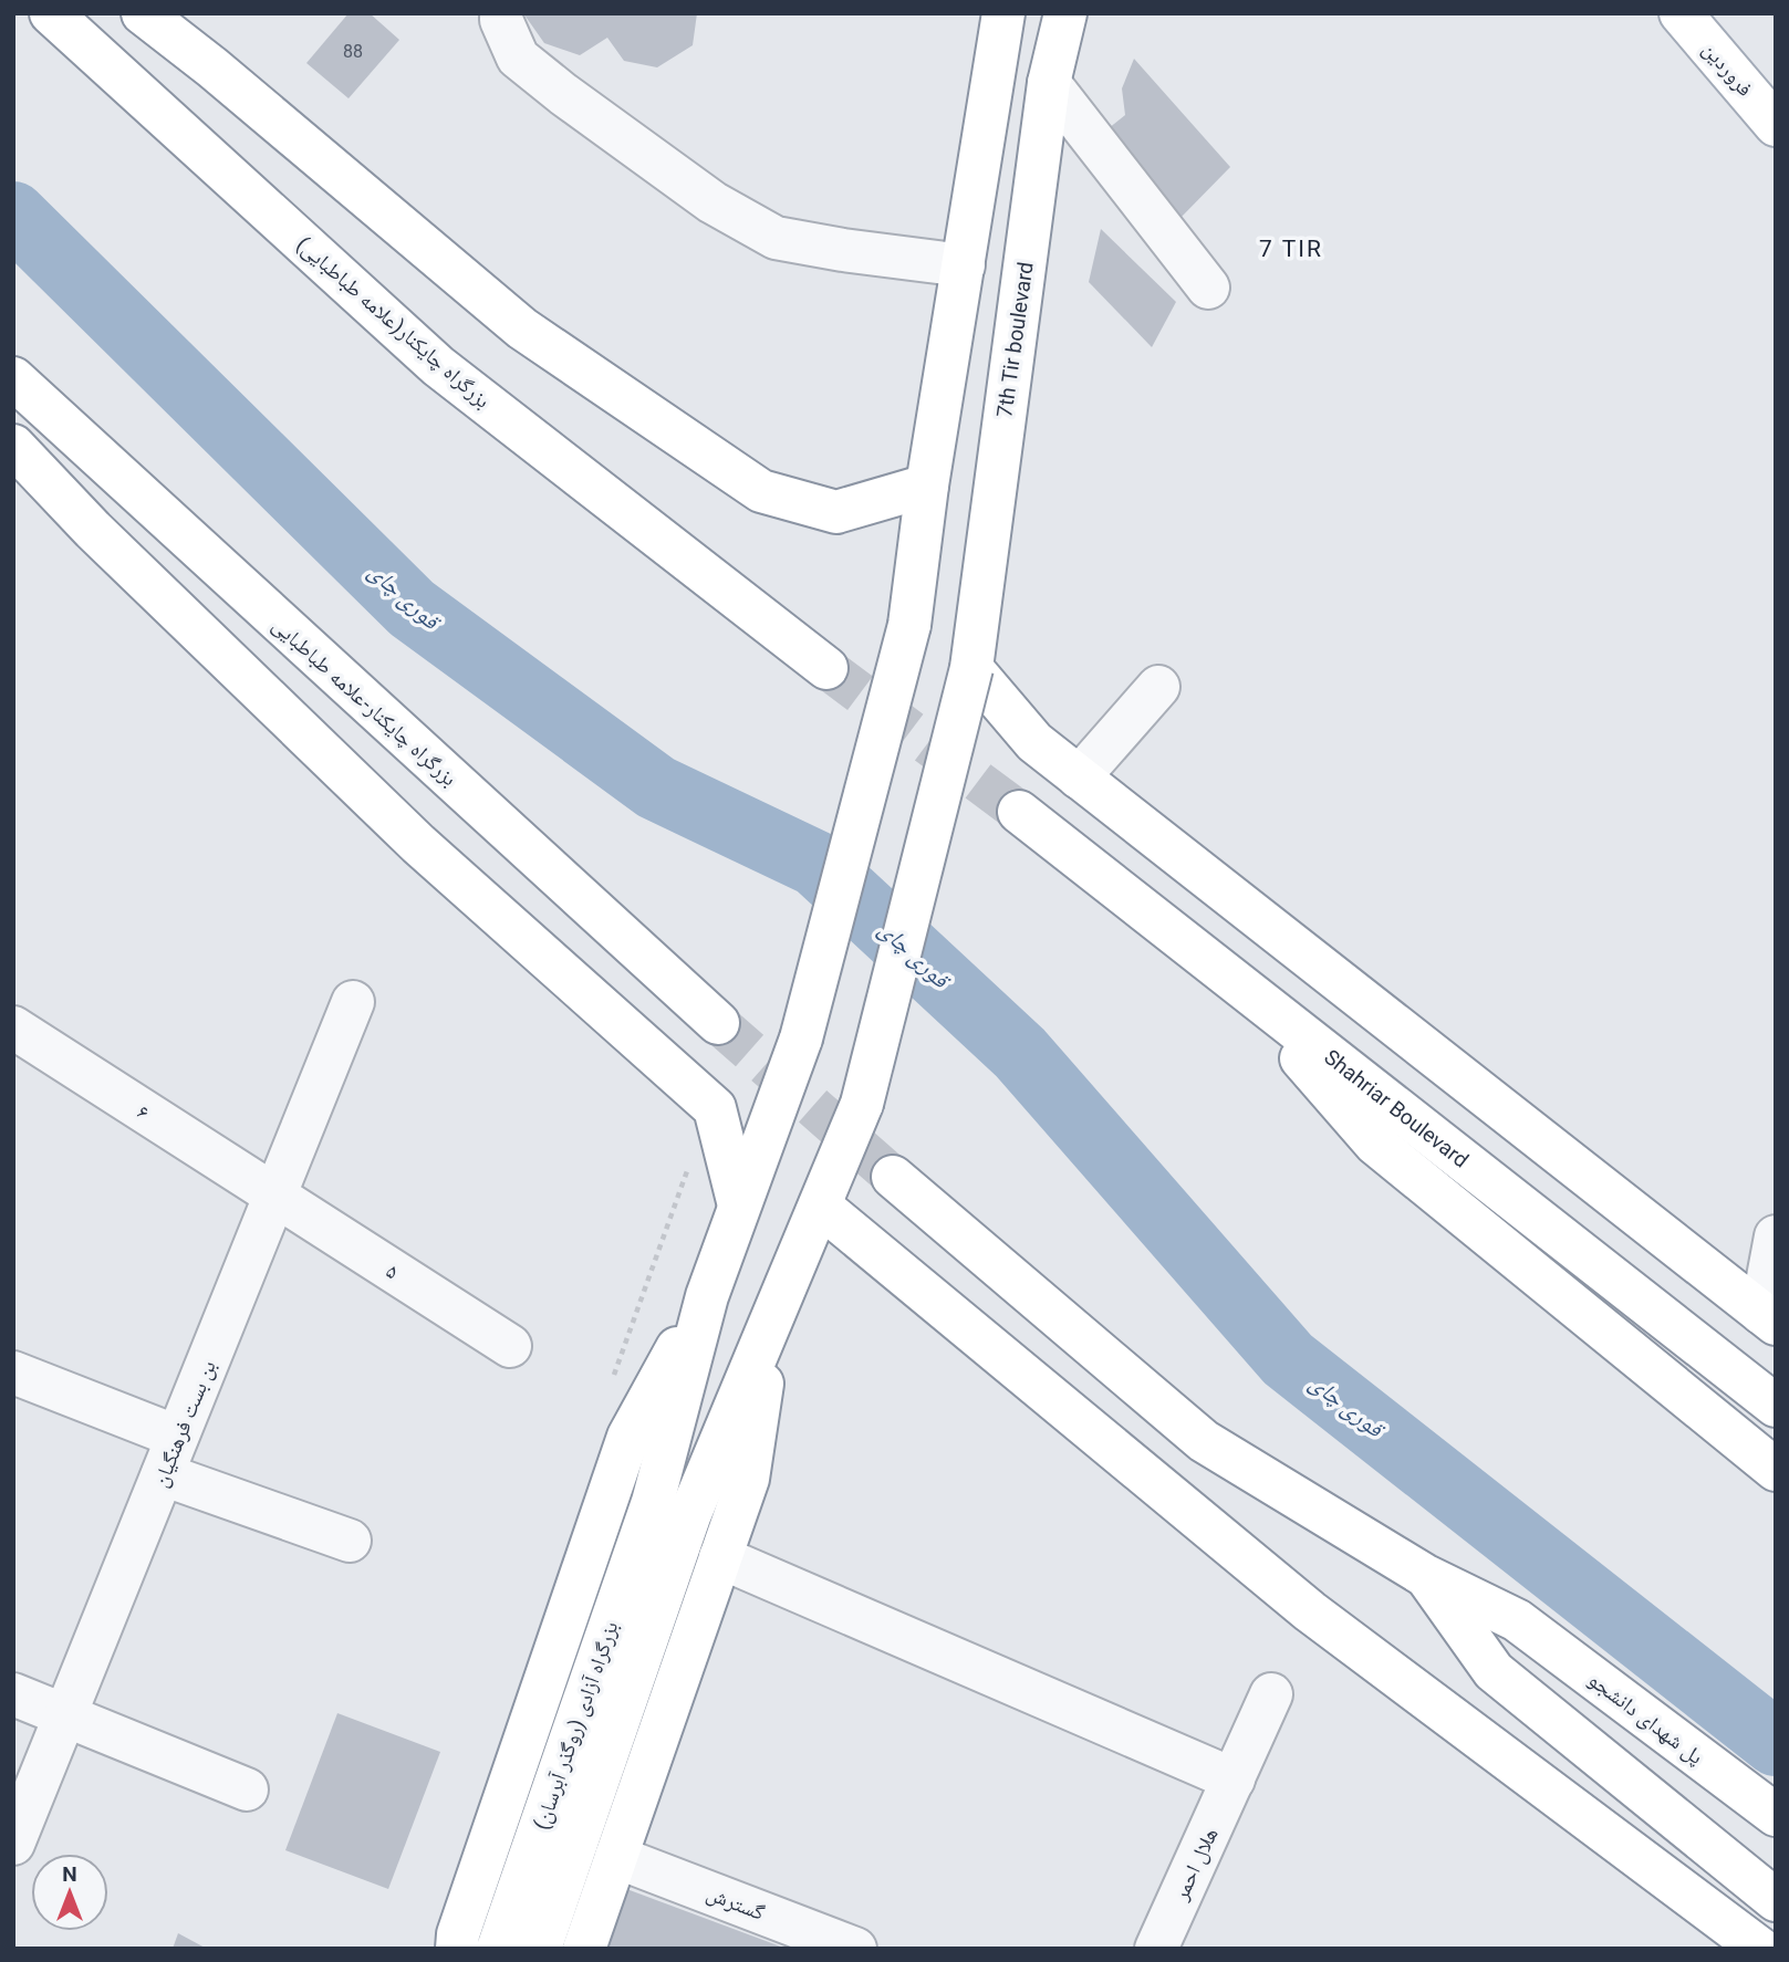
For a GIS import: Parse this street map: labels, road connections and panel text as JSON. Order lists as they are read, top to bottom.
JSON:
{
  "streets": {
    "main road": [
      "فروردین",
      "بزرگراه چایکنار(علامه طباطبایی)",
      "7th Tir boulevard",
      "بزرگراه چایکنار-علامه طباطبایی",
      "Shahriar Boulevard",
      "پل شهدای دانشجو",
      "بزرگراه آزادی (روگذر آبرسان)"
    ],
    "street": [
      "۶",
      "۵",
      "بن بست فرهنگیان",
      "هلال احمر",
      "گسترش"
    ]
  },
  "crossings": [
    ["۶", "۵"],
    ["۶", "بن بست فرهنگیان"],
    ["۵", "بن بست فرهنگیان"]
  ],
  "districts": ["7 TIR"],
  "water": ["قوری چای"],
  "house_numbers": ["88"],
  "north": "top"
}
